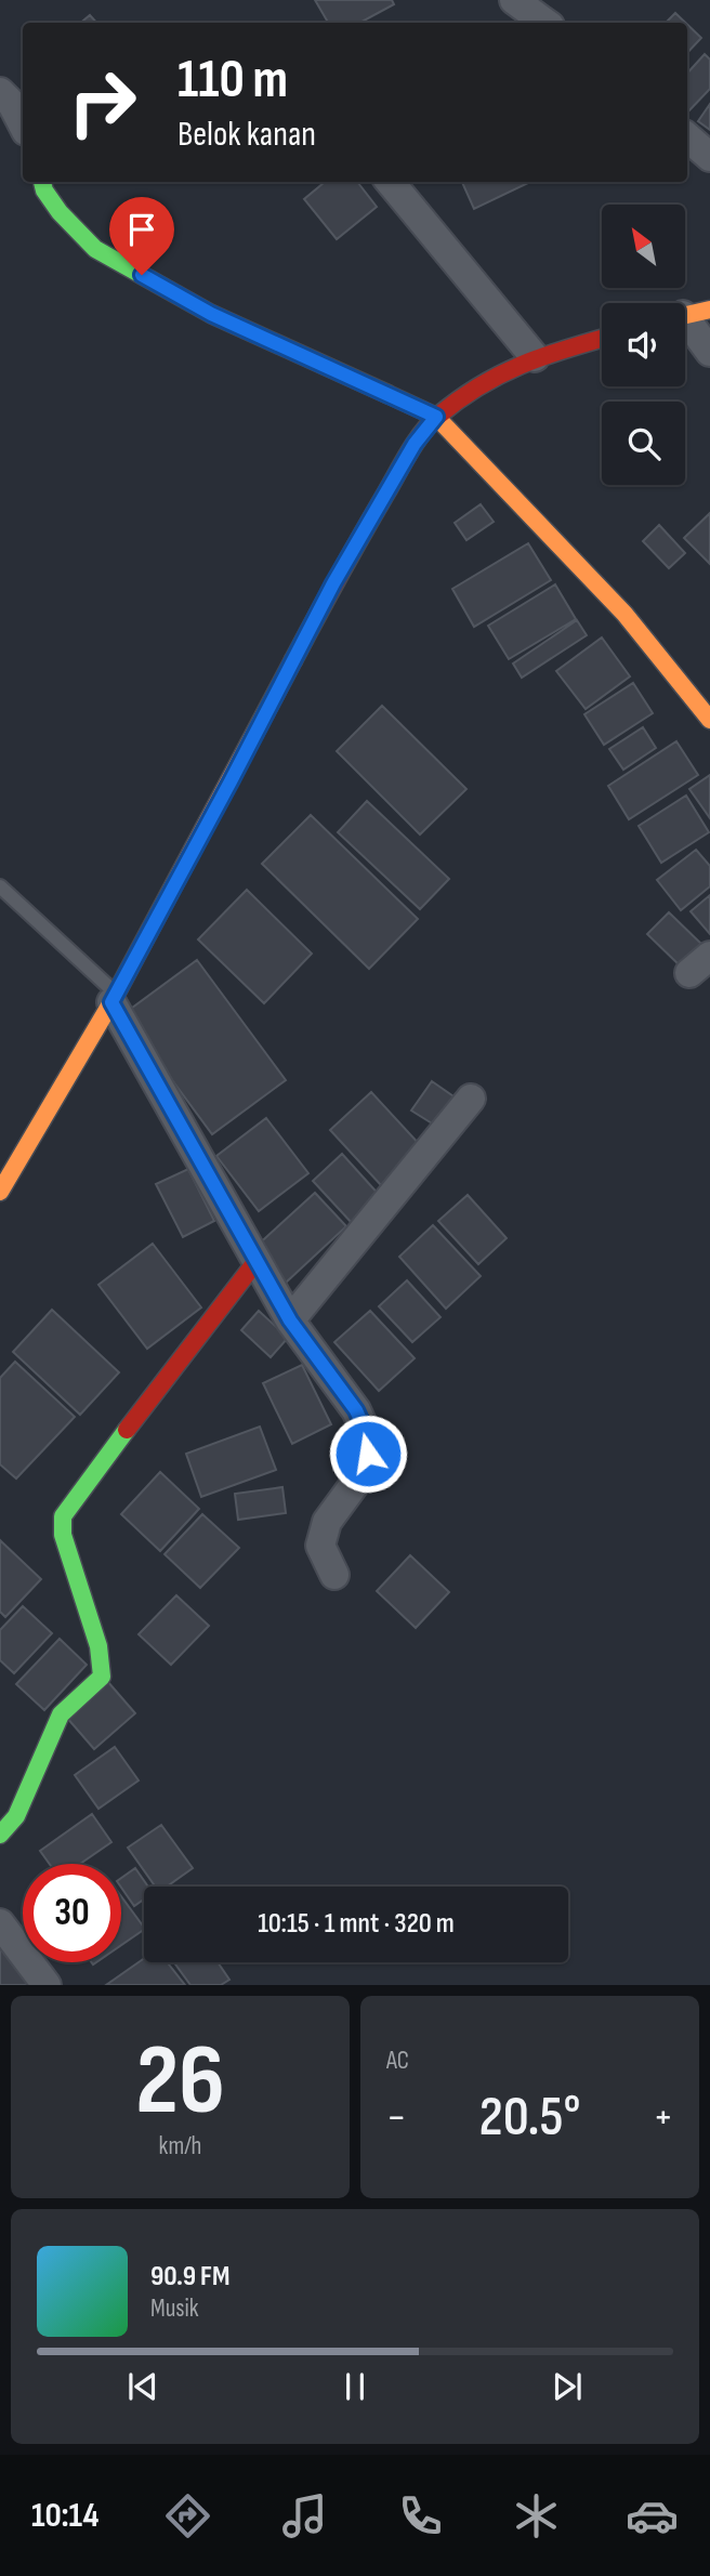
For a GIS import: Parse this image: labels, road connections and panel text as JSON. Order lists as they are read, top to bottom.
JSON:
{
  "north": "top left",
  "page": {
    "turn": ["110 m", "Belok kanan"],
    "limit": "30",
    "trip": "10:15 · 1 mnt · 320 m",
    "tile": [
      ["26", "km/h"],
      "AC"
    ],
    "heat": ["−", "20.5°", "+"],
    "song": ["90.9 FM", "Musik"],
    "tabs": "10:14"
  }
}
